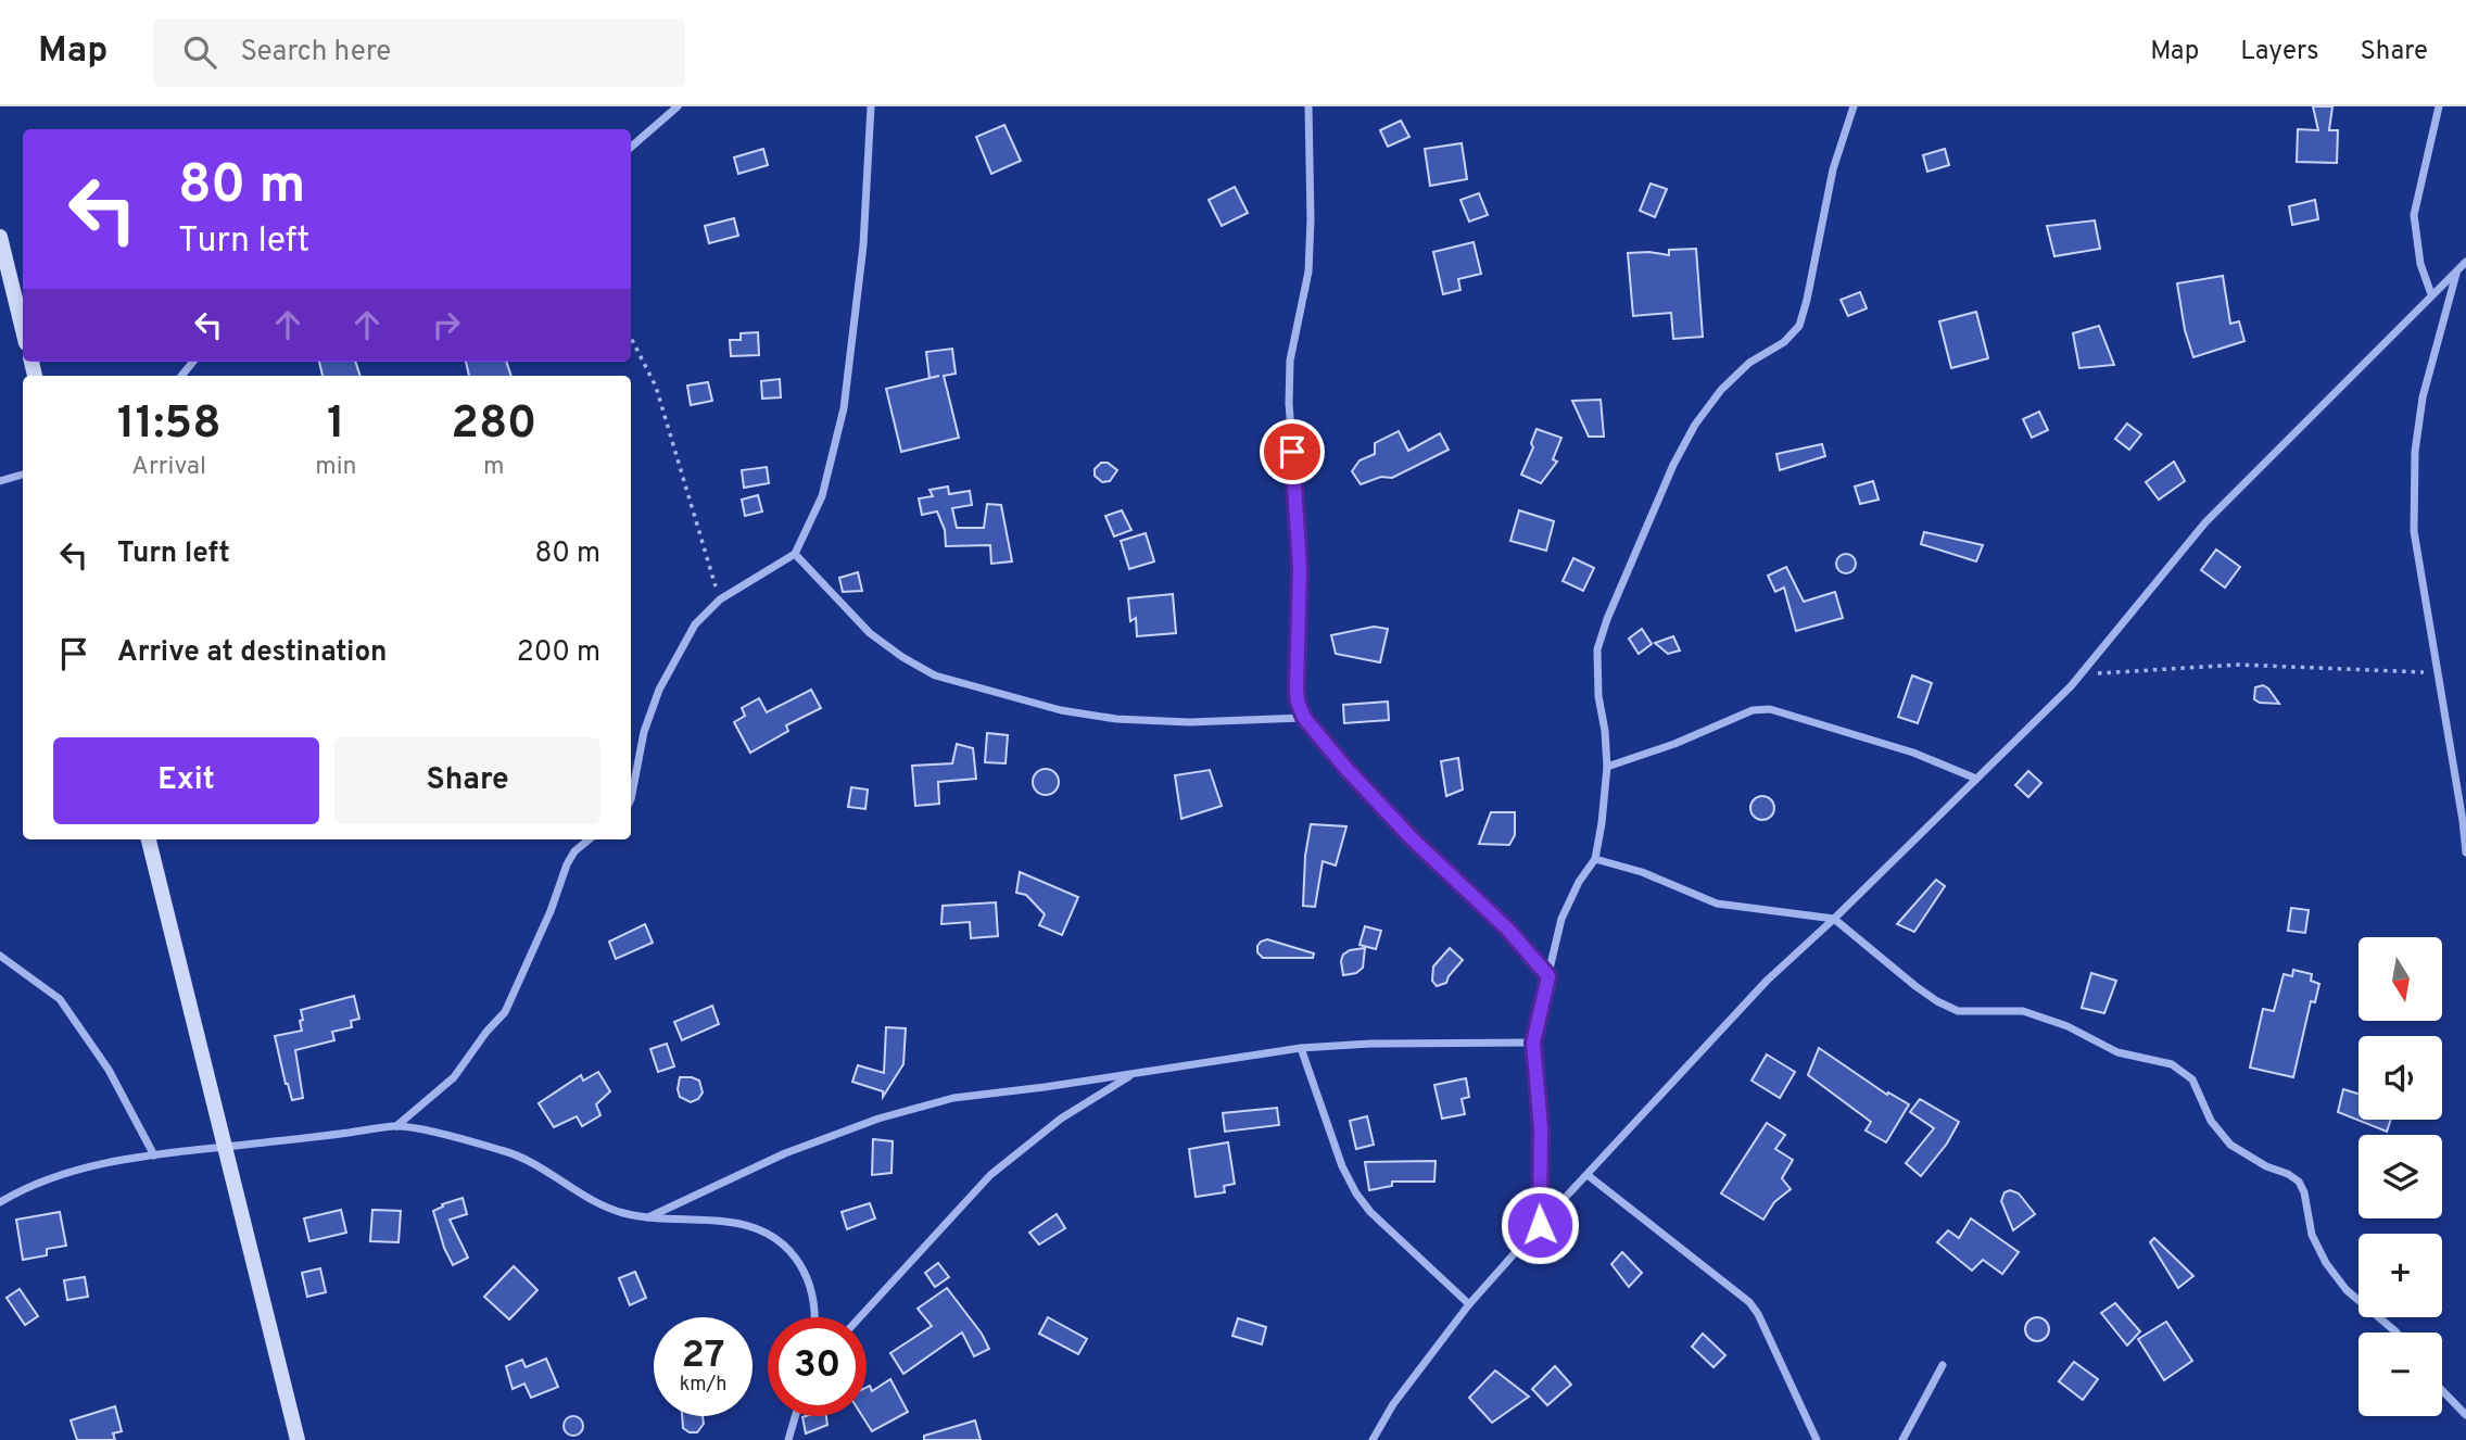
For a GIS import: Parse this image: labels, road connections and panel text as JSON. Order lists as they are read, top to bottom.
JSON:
{
  "north": "bottom",
  "page": {
    "header": "Map",
    "search": "Search here",
    "nav": ["Map", "Layers", "Share"],
    "turn": ["80 m", "Turn left"],
    "eta": [
      "11:58",
      "Arrival",
      "1",
      "min",
      "280",
      "m"
    ],
    "list": [
      {
        "name": "Turn left",
        "value": "80 m"
      },
      {
        "name": "Arrive at destination",
        "value": "200 m"
      }
    ],
    "buttons": ["Exit", "Share"],
    "map_buttons": ["+", "−"],
    "speed": "27 km/h",
    "limit": "30"
  }
}
